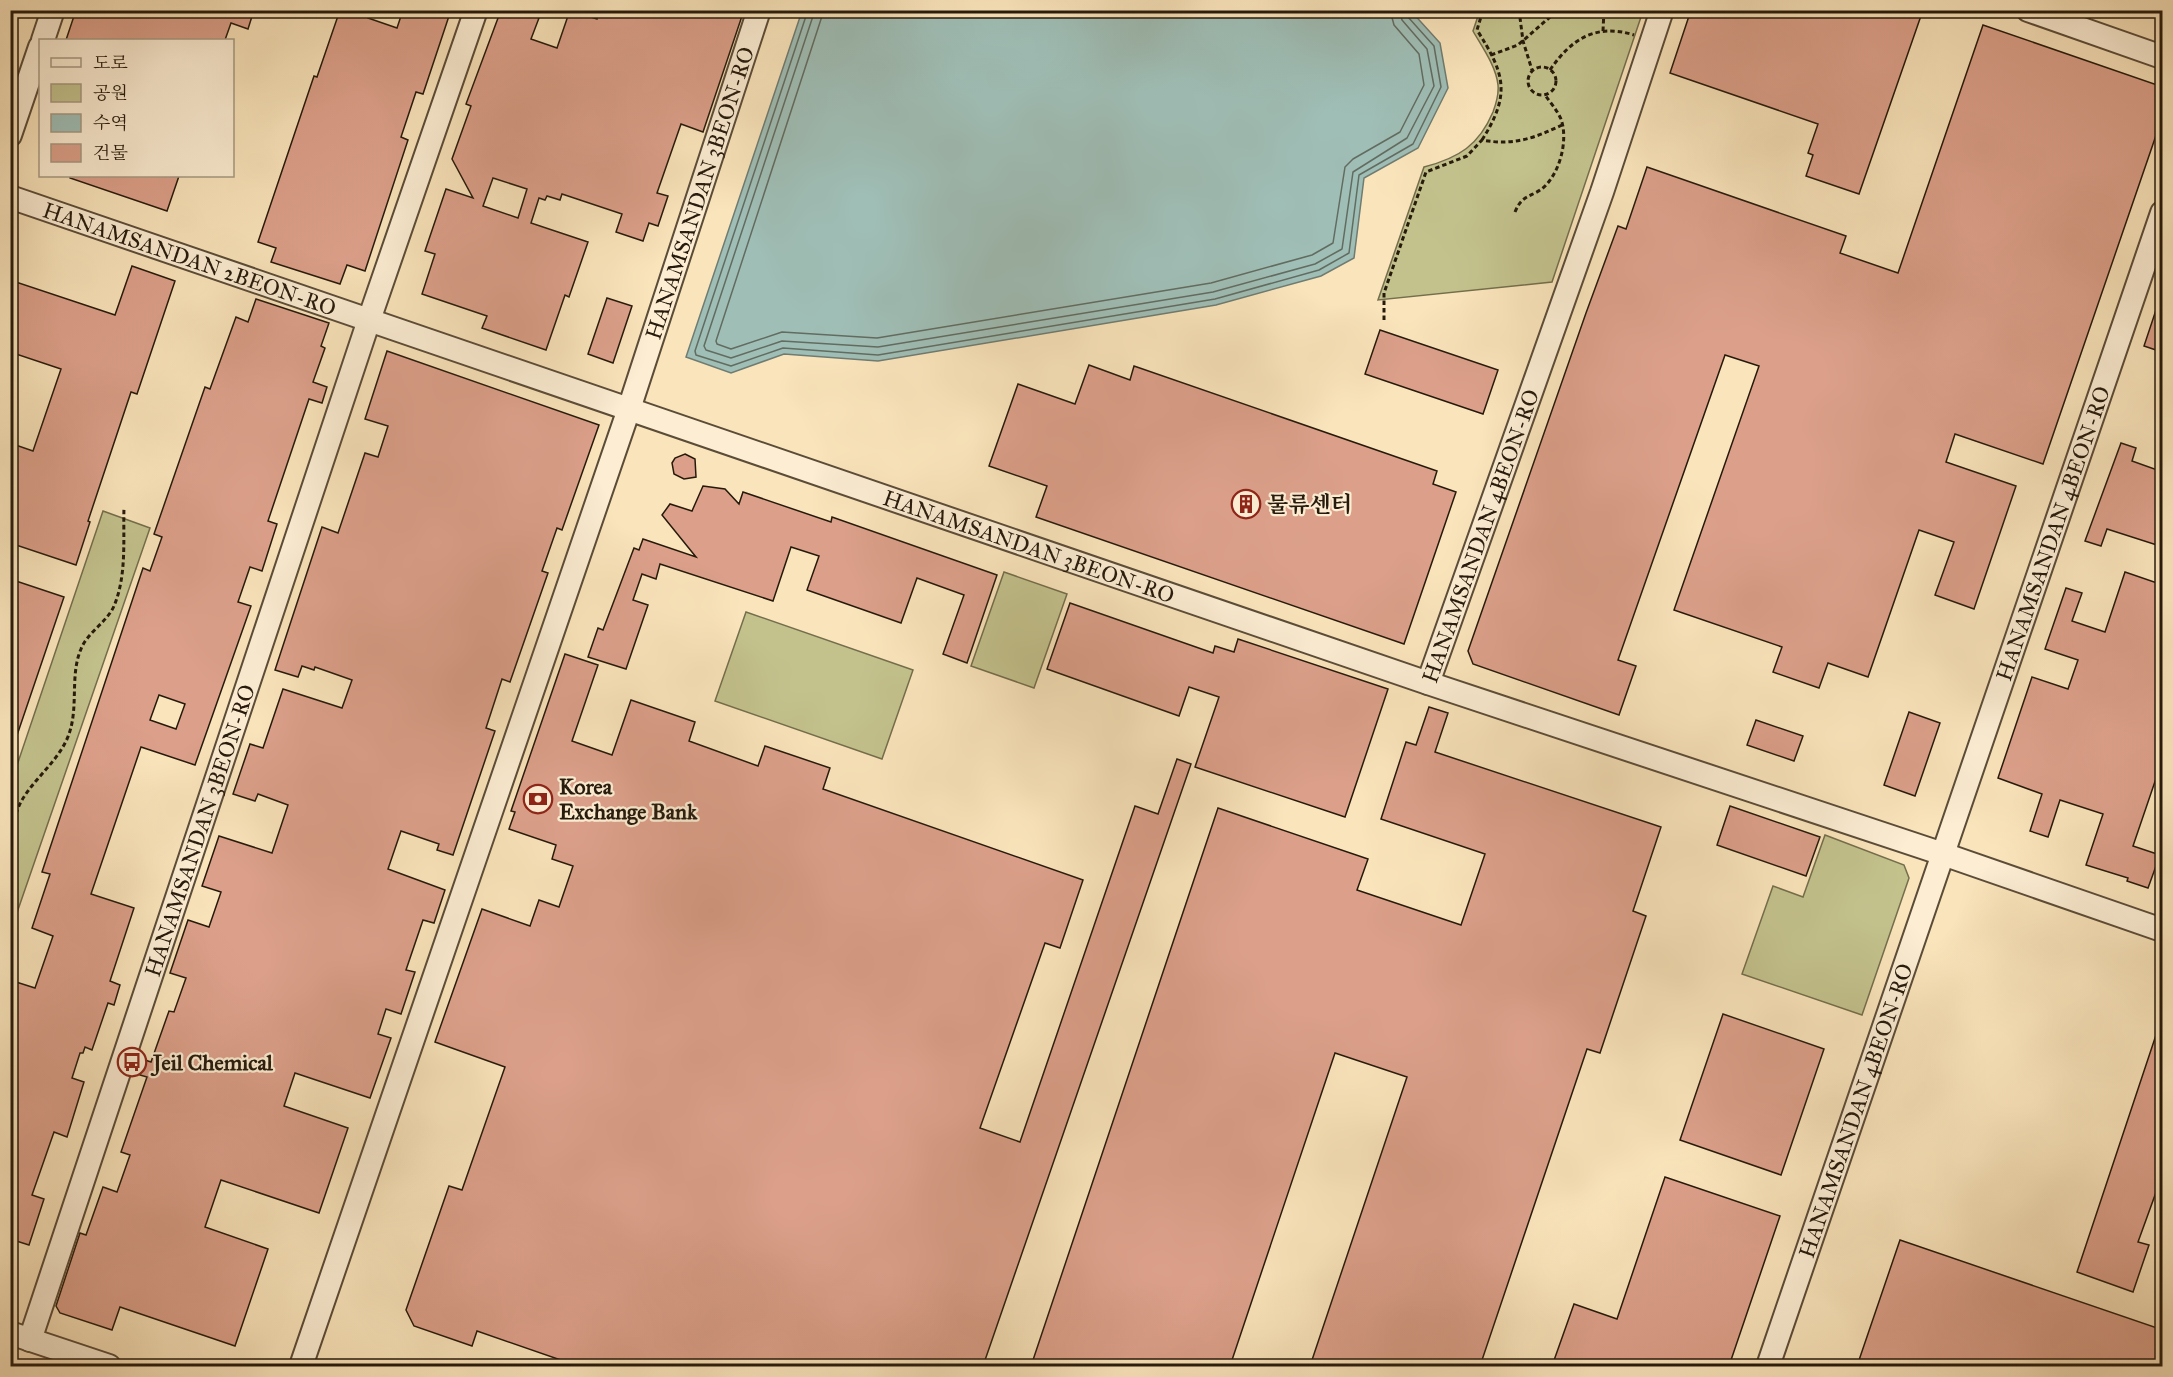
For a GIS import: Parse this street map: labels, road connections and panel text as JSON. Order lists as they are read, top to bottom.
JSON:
{
  "streets": {
    "street": ["HANAMSANDAN 3BEON-RO", "HANAMSANDAN 2BEON-RO", "HANAMSANDAN 4BEON-RO"]
  },
  "crossings": [
    ["HANAMSANDAN 3BEON-RO", "HANAMSANDAN 2BEON-RO"],
    ["HANAMSANDAN 3BEON-RO", "HANAMSANDAN 4BEON-RO"]
  ],
  "places": {
    "building": ["물류센터"],
    "bank": ["Korea Exchange Bank"],
    "bus stop": ["Jeil Chemical"]
  },
  "legend": [
    "도로",
    "공원",
    "수역",
    "건물"
  ]
}
